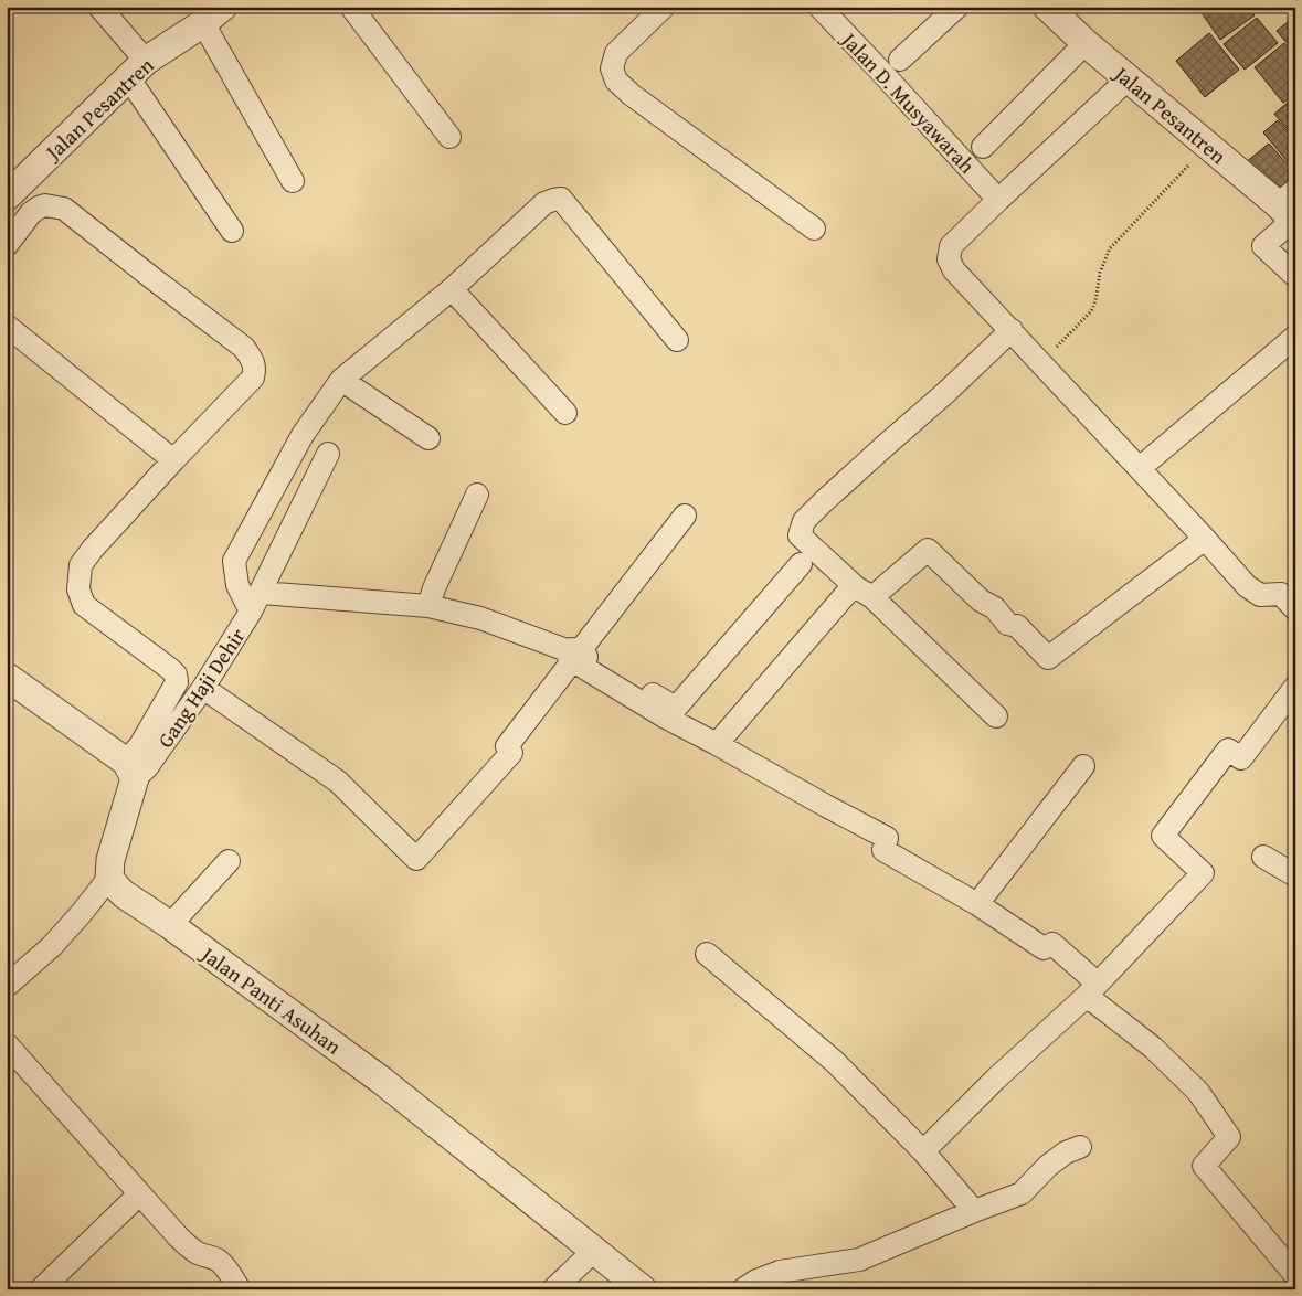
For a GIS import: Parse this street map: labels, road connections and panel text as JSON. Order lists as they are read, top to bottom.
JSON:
{
  "streets": {
    "street": [
      "Jalan D. Musyawarah",
      "Jalan Pesantren",
      "Gang Haji Dehir",
      "Jalan Panti Asuhan"
    ]
  }
}
